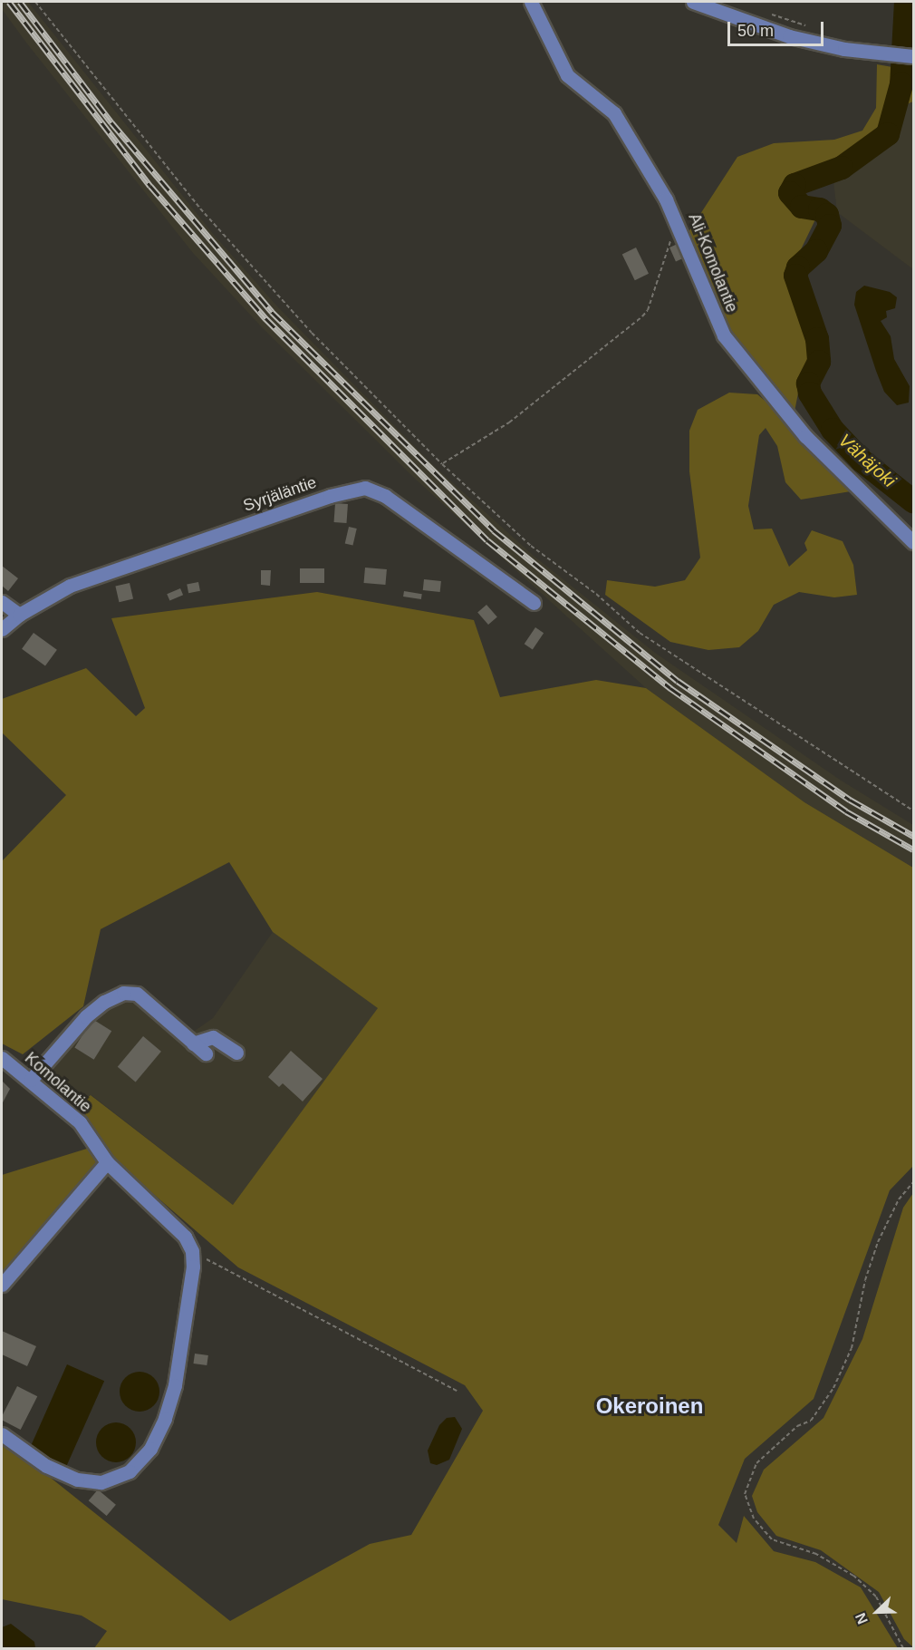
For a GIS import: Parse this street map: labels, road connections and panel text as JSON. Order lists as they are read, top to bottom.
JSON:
{
  "streets": {
    "street": ["Ali-Komolantie", "Syrjäläntie", "Komolantie"]
  },
  "districts": ["Okeroinen"],
  "water": ["Vähäjoki"],
  "scale_bar": "50 m",
  "north": "bottom left"
}
